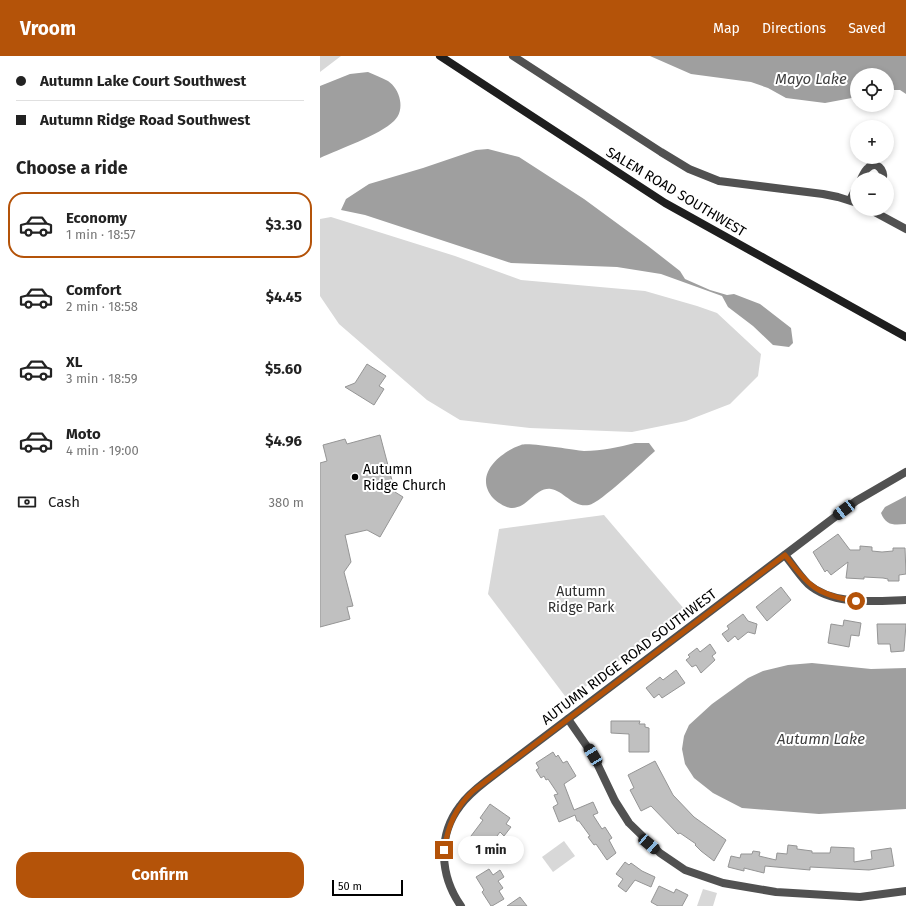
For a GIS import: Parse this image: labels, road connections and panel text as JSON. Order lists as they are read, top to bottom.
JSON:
{
  "streets": {
    "main road": ["SALEM ROAD SOUTHWEST"],
    "street": ["AUTUMN RIDGE ROAD SOUTHWEST"]
  },
  "water": ["Mayo Lake", "Autumn Lake"],
  "parks": ["Autumn Ridge Park"],
  "places": ["Autumn Ridge Church"],
  "scale_bar": "50 m",
  "page": {
    "header": "Vroom",
    "nav": ["Map", "Directions", "Saved"],
    "banner": ["Autumn Lake Court Southwest", "Autumn Ridge Road Southwest"],
    "map_buttons": ["+", "−"],
    "heading": "Choose a ride",
    "list": [
      {
        "name": "Economy",
        "note": "1 min · 18:57",
        "value": "$3.30"
      },
      {
        "name": "Comfort",
        "note": "2 min · 18:58",
        "value": "$4.45"
      },
      {
        "name": "XL",
        "note": "3 min · 18:59",
        "value": "$5.60"
      },
      {
        "name": "Moto",
        "note": "4 min · 19:00",
        "value": "$4.96"
      }
    ],
    "pay": ["Cash", "380 m"],
    "bubble": "1 min",
    "buttons": "Confirm",
    "scale": "50 m"
  }
}
